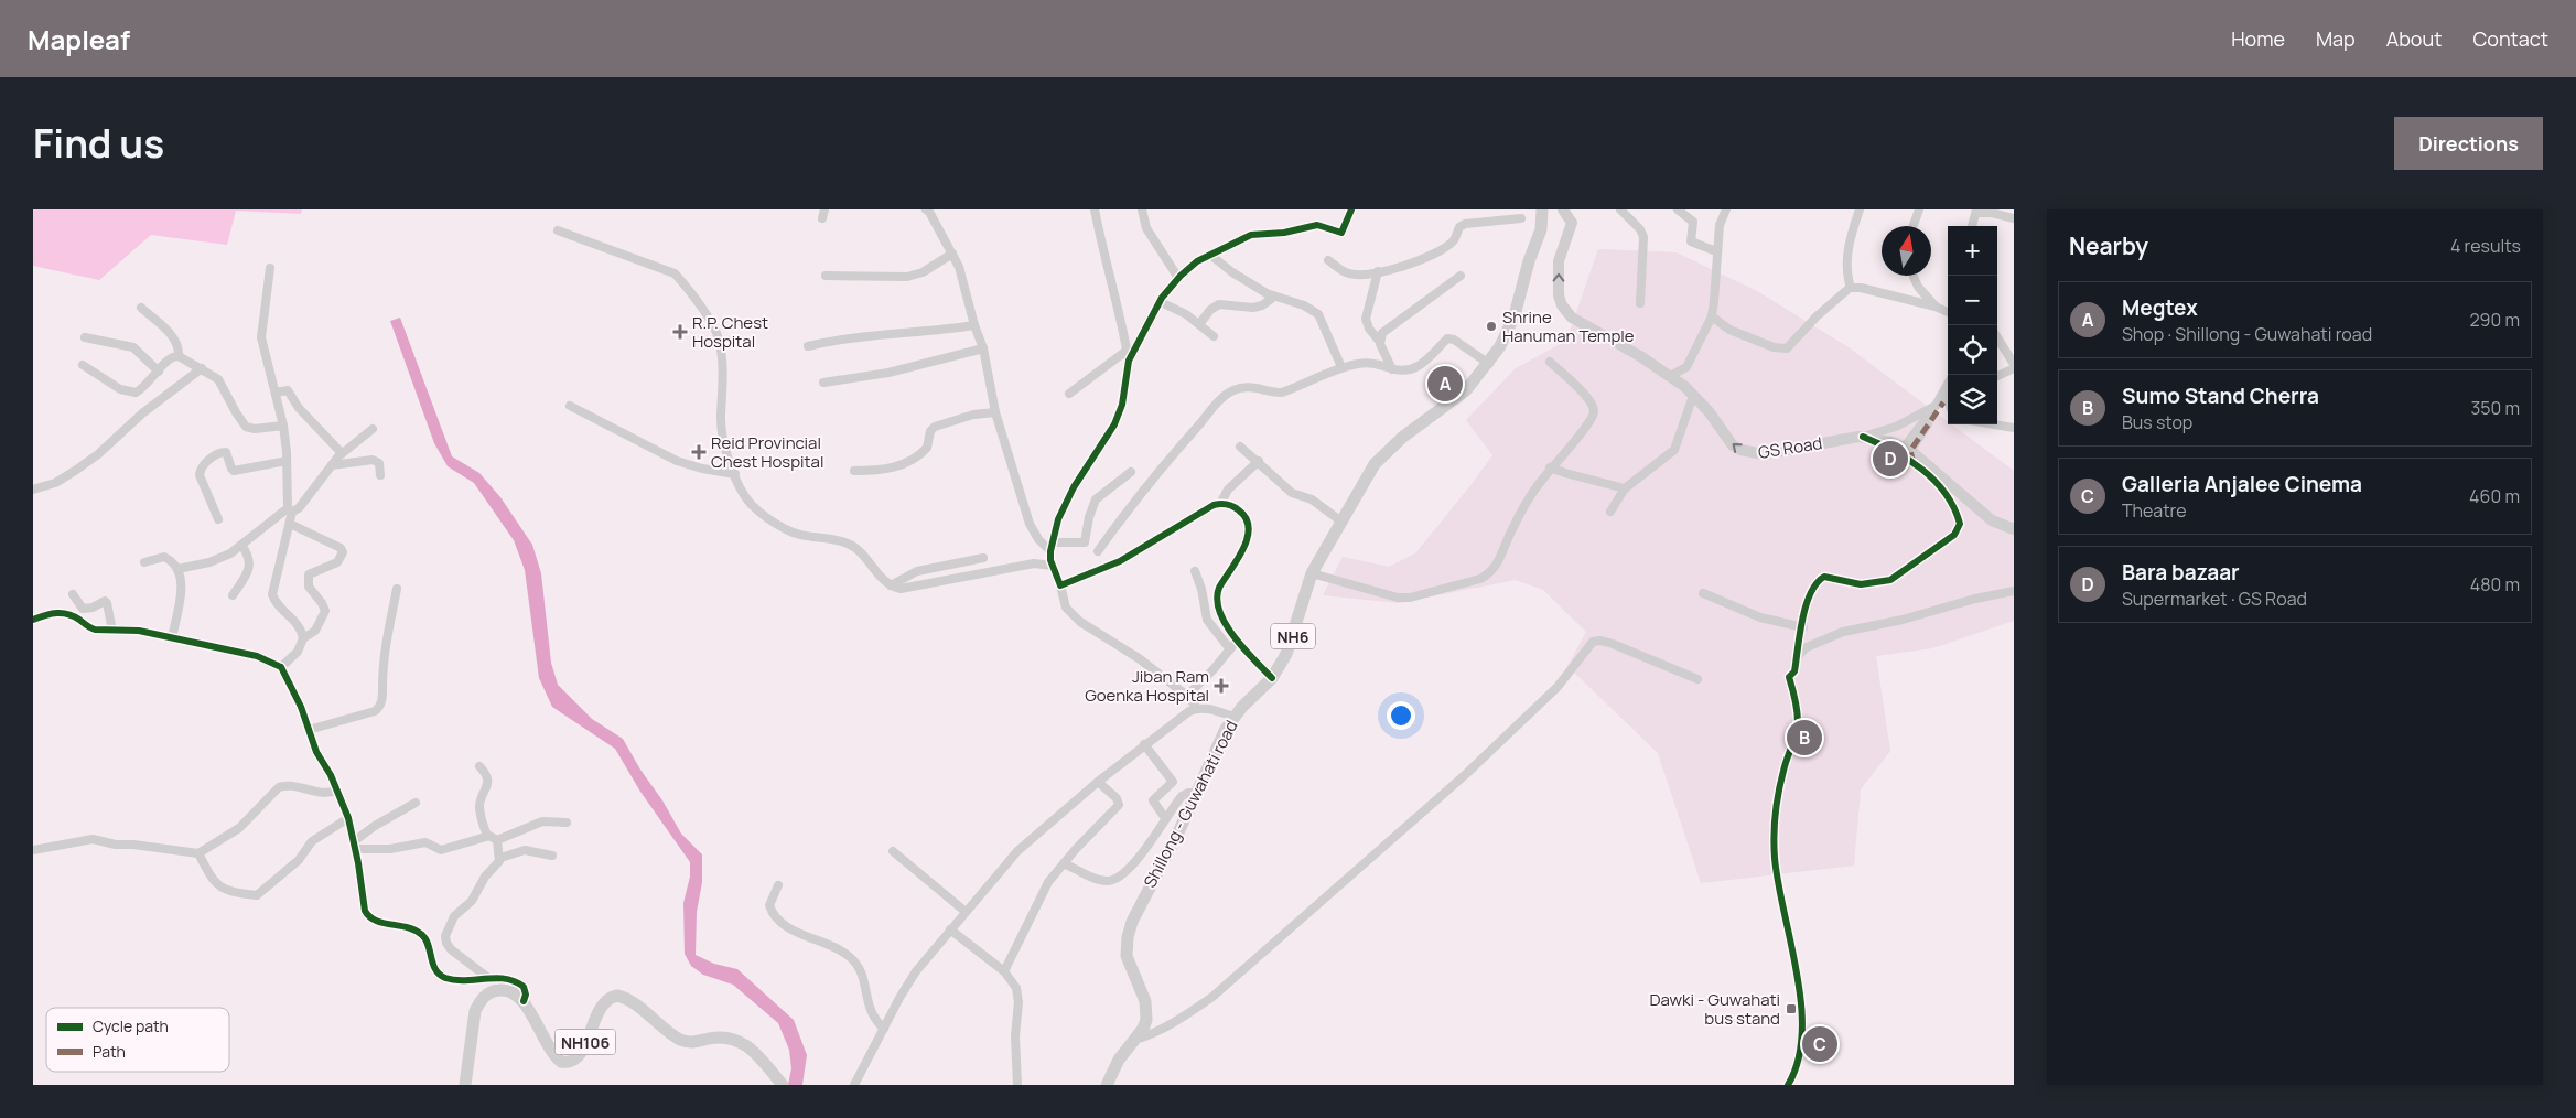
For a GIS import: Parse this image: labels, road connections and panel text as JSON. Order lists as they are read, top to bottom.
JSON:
{
  "streets": {
    "highway": ["NH6", "Shillong - Guwahati road", "NH106"],
    "main road": ["GS Road"]
  },
  "one_way": ["GS Road"],
  "places": {
    "other": ["Shrine Hanuman Temple"],
    "health": ["R.P. Chest Hospital", "Reid Provincial Chest Hospital", "Jiban Ram Goenka Hospital"],
    "transit": ["Dawki - Guwahati bus stand"]
  },
  "legend": ["Cycle path", "Path"],
  "north": "top",
  "page": {
    "header": "Mapleaf",
    "nav": [
      "Home",
      "Map",
      "About",
      "Contact"
    ],
    "title": "Find us",
    "buttons": "Directions",
    "heading": ["Nearby", "4 results"],
    "map_buttons": ["+", "−"],
    "list": [
      {
        "mark": "A",
        "name": "Megtex",
        "note": "Shop · Shillong - Guwahati road",
        "value": "290 m"
      },
      {
        "mark": "B",
        "name": "Sumo Stand Cherra",
        "note": "Bus stop",
        "value": "350 m"
      },
      {
        "mark": "C",
        "name": "Galleria Anjalee Cinema",
        "note": "Theatre",
        "value": "460 m"
      },
      {
        "mark": "D",
        "name": "Bara bazaar",
        "note": "Supermarket · GS Road",
        "value": "480 m"
      }
    ],
    "pins": [
      "A",
      "D",
      "B",
      "C"
    ]
  }
}
